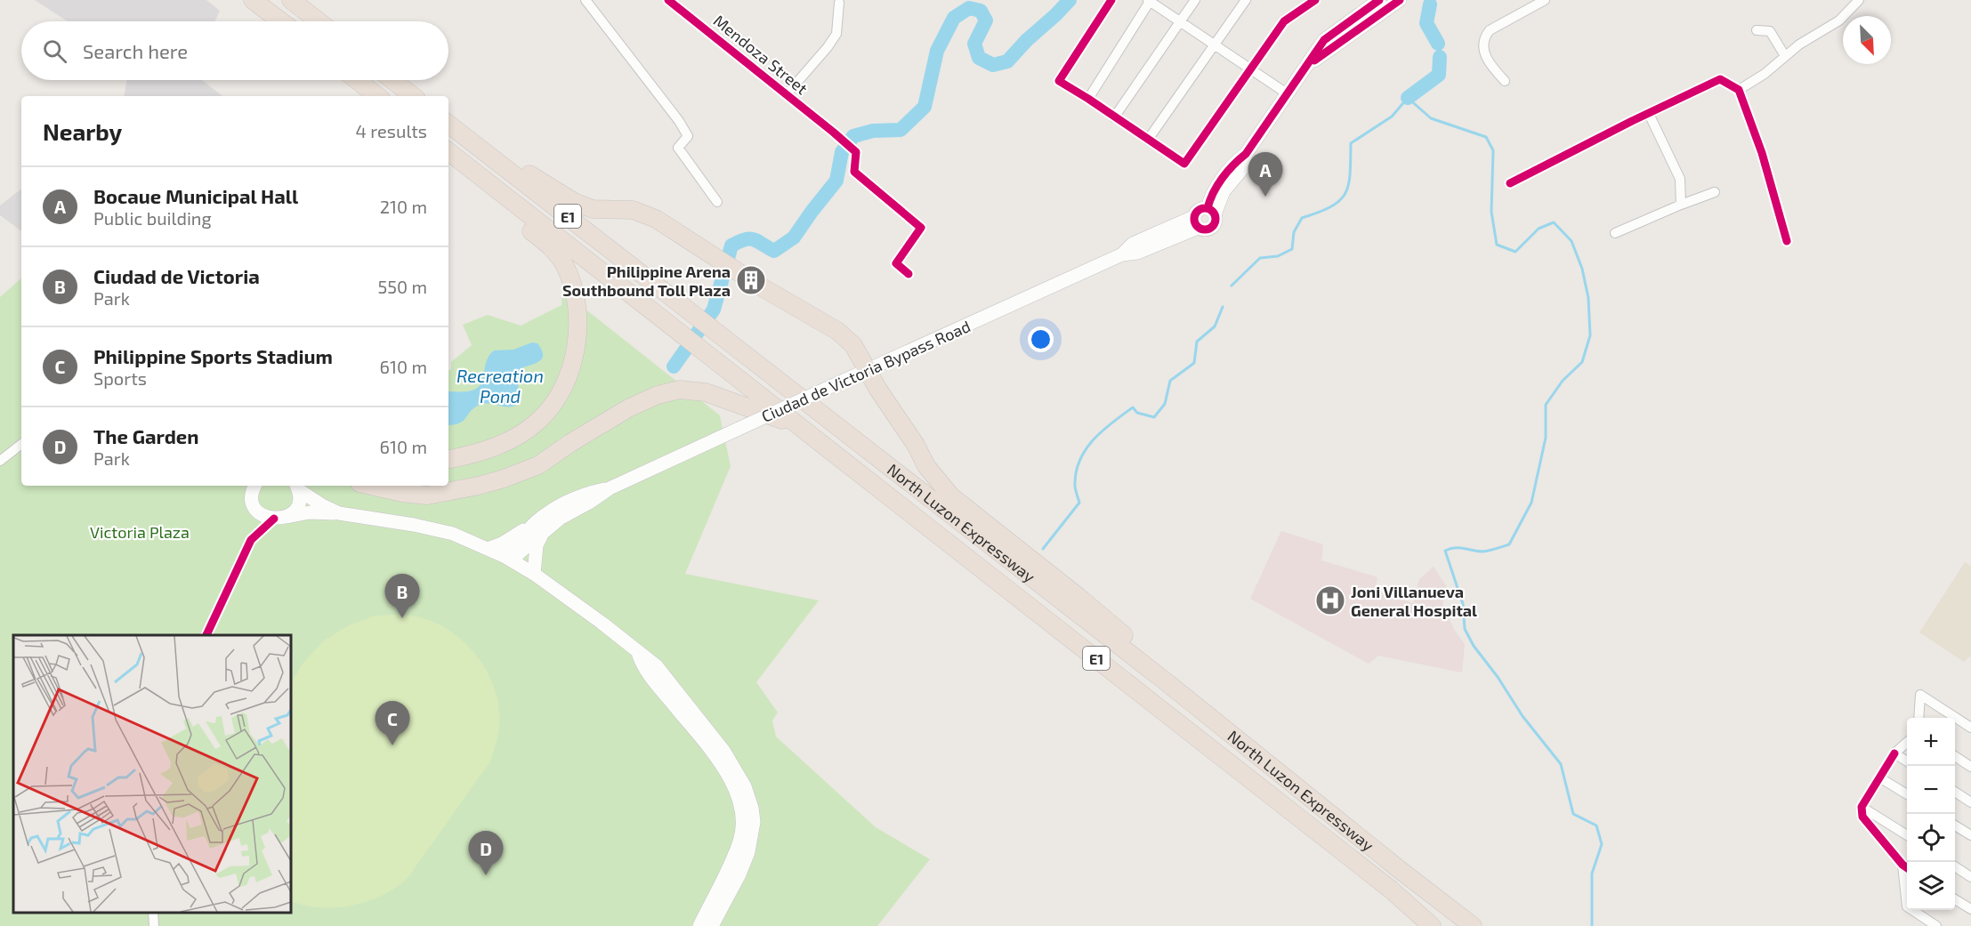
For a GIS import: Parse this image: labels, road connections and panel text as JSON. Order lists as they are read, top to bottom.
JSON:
{
  "streets": {
    "highway": ["E1", "North Luzon Expressway"],
    "main road": ["Ciudad de Victoria Bypass Road"],
    "street": ["Mendoza Street"]
  },
  "water": ["Recreation Pond"],
  "parks": ["Victoria Plaza"],
  "places": {
    "building": ["Philippine Arena Southbound Toll Plaza"],
    "hospital": ["Joni Villanueva General Hospital"]
  },
  "north": "bottom right",
  "page": {
    "search": "Search here",
    "heading": ["Nearby", "4 results"],
    "pins": [
      "A",
      "B",
      "C",
      "D"
    ],
    "list": [
      {
        "mark": "A",
        "name": "Bocaue Municipal Hall",
        "note": "Public building",
        "value": "210 m"
      },
      {
        "mark": "B",
        "name": "Ciudad de Victoria",
        "note": "Park",
        "value": "550 m"
      },
      {
        "mark": "C",
        "name": "Philippine Sports Stadium",
        "note": "Sports",
        "value": "610 m"
      },
      {
        "mark": "D",
        "name": "The Garden",
        "note": "Park",
        "value": "610 m"
      }
    ],
    "map_buttons": ["+", "−"]
  }
}
